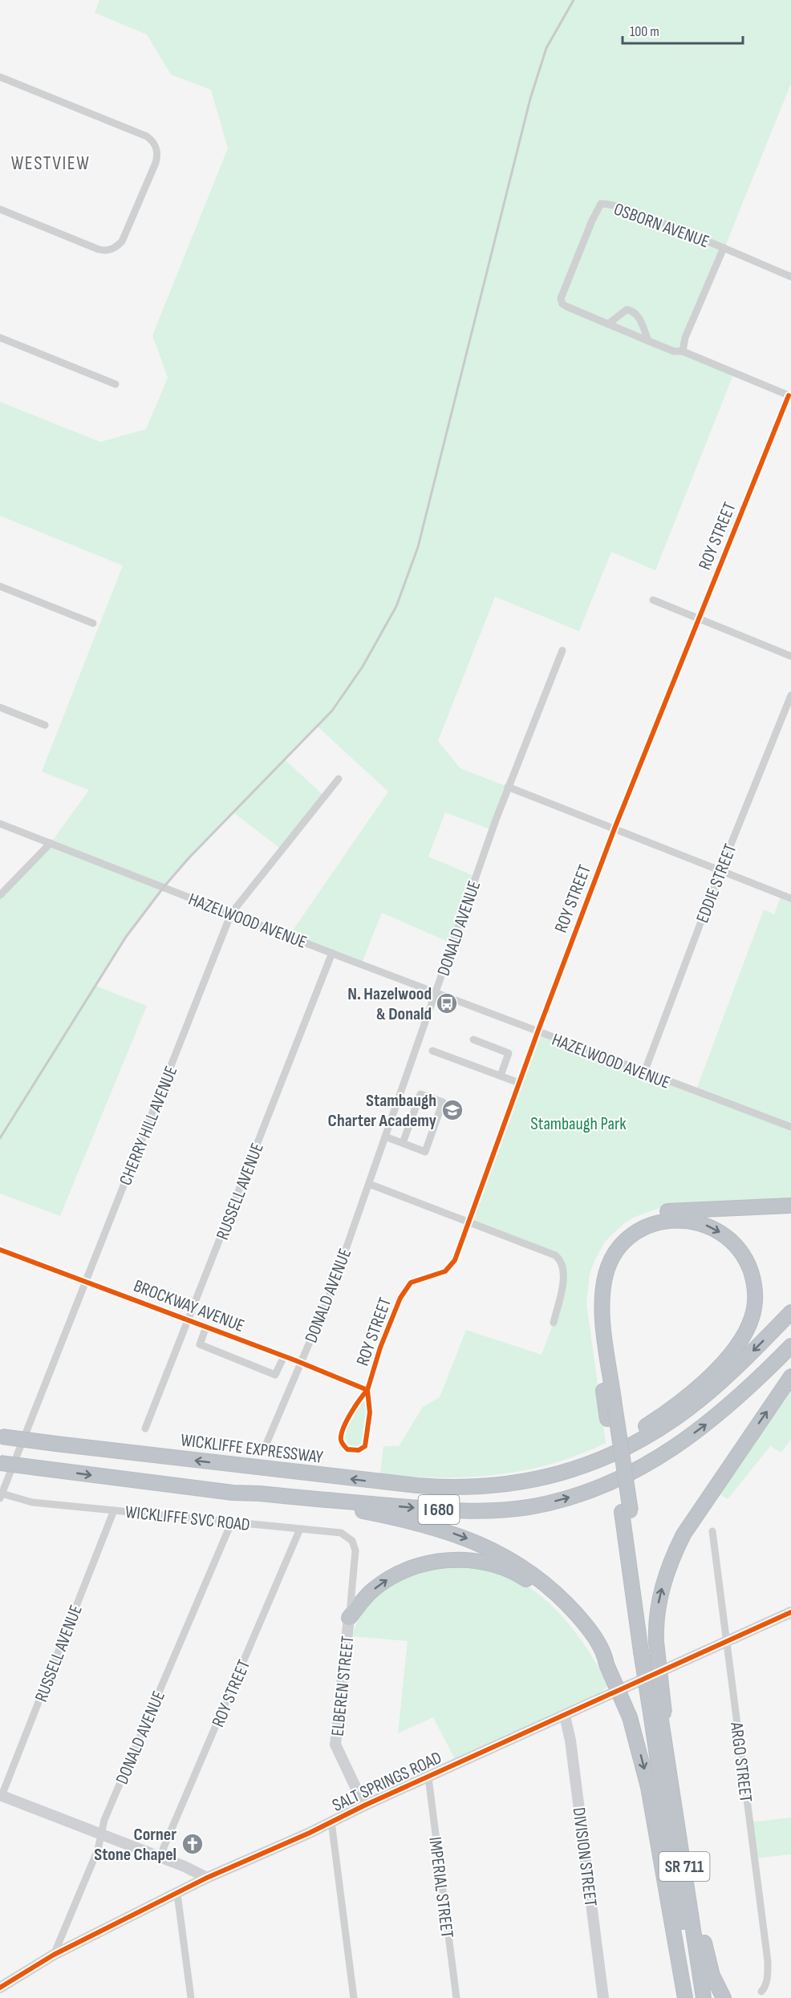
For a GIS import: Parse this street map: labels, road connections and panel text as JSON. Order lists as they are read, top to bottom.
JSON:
{
  "streets": {
    "highway": ["WICKLIFFE EXPRESSWAY", "I 680", "SR 711"],
    "street": [
      "OSBORN AVENUE",
      "ROY STREET",
      "EDDIE STREET",
      "HAZELWOOD AVENUE",
      "DONALD AVENUE",
      "CHERRY HILL AVENUE",
      "RUSSELL AVENUE",
      "BROCKWAY AVENUE",
      "WICKLIFFE SVC ROAD",
      "ELBEREN STREET",
      "ARGO STREET",
      "SALT SPRINGS ROAD",
      "DIVISION STREET",
      "IMPERIAL STREET"
    ]
  },
  "crossings": [
    ["ROY STREET", "HAZELWOOD AVENUE"],
    ["ROY STREET", "BROCKWAY AVENUE"],
    ["ROY STREET", "WICKLIFFE SVC ROAD"],
    ["EDDIE STREET", "HAZELWOOD AVENUE"],
    ["HAZELWOOD AVENUE", "DONALD AVENUE"],
    ["HAZELWOOD AVENUE", "CHERRY HILL AVENUE"],
    ["HAZELWOOD AVENUE", "RUSSELL AVENUE"],
    ["DONALD AVENUE", "BROCKWAY AVENUE"],
    ["DONALD AVENUE", "WICKLIFFE SVC ROAD"],
    ["DONALD AVENUE", "SALT SPRINGS ROAD"],
    ["CHERRY HILL AVENUE", "BROCKWAY AVENUE"],
    ["CHERRY HILL AVENUE", "WICKLIFFE SVC ROAD"],
    ["RUSSELL AVENUE", "BROCKWAY AVENUE"],
    ["RUSSELL AVENUE", "WICKLIFFE SVC ROAD"],
    ["WICKLIFFE SVC ROAD", "ELBEREN STREET"],
    ["ELBEREN STREET", "SALT SPRINGS ROAD"],
    ["ARGO STREET", "SALT SPRINGS ROAD"],
    ["SALT SPRINGS ROAD", "DIVISION STREET"],
    ["SALT SPRINGS ROAD", "IMPERIAL STREET"]
  ],
  "districts": ["WESTVIEW"],
  "parks": ["Stambaugh Park"],
  "places": {
    "bus stop": ["N. Hazelwood & Donald"],
    "school or university": ["Stambaugh Charter Academy"],
    "church": ["Corner Stone Chapel"]
  },
  "scale_bar": "100 m"
}
